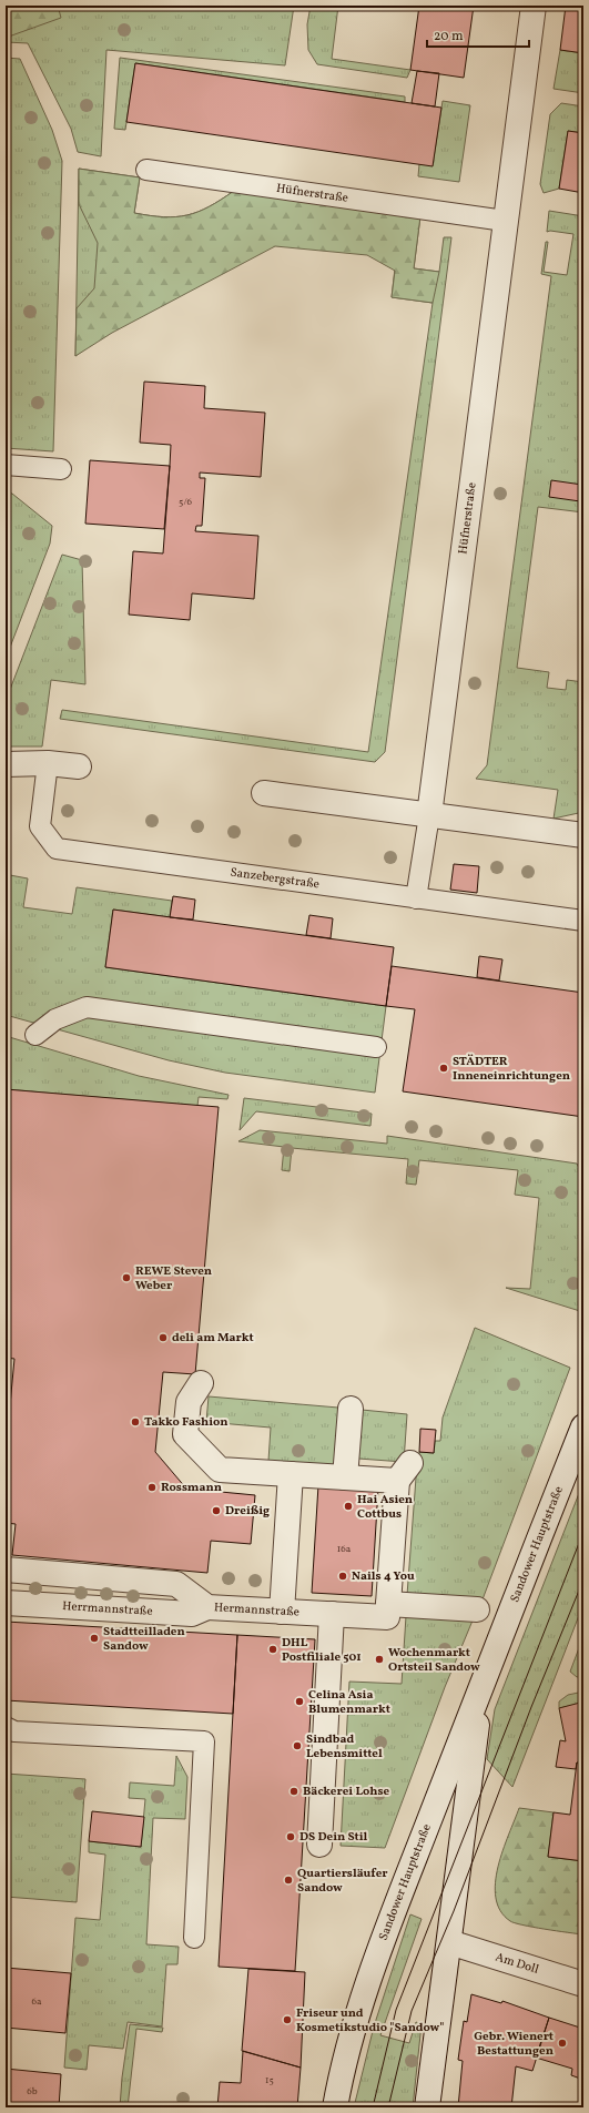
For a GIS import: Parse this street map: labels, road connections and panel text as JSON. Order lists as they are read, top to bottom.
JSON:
{
  "streets": {
    "street": [
      "Hüfnerstraße",
      "Sandower Hauptstraße",
      "Herrmannstraße",
      "Hermannstraße",
      "Am Doll"
    ],
    "lane": ["Sanzebergstraße"]
  },
  "crossings": [
    ["Sandower Hauptstraße", "Am Doll"],
    ["Herrmannstraße", "Hermannstraße"]
  ],
  "places": [
    "STÄDTER Inneneinrichtungen",
    "REWE Steven Weber",
    "deli am Markt",
    "Takko Fashion",
    "Rossmann",
    "Hai Asien Cottbus",
    "Dreißig",
    "Nails 4 You",
    "Stadtteilladen Sandow",
    "DHL Postfiliale 501",
    "Wochenmarkt Ortsteil Sandow",
    "Celina Asia Blumenmarkt",
    "Sindbad Lebensmittel",
    "Bäckerei Lohse",
    "DS Dein Stil",
    "Quartiersläufer Sandow",
    "Friseur und Kosmetikstudio \"Sandow\"",
    "Gebr. Wienert Bestattungen"
  ],
  "house_numbers": [
    "5/6",
    "16a",
    "6a",
    "15",
    "6b"
  ],
  "scale_bar": "20 m"
}
